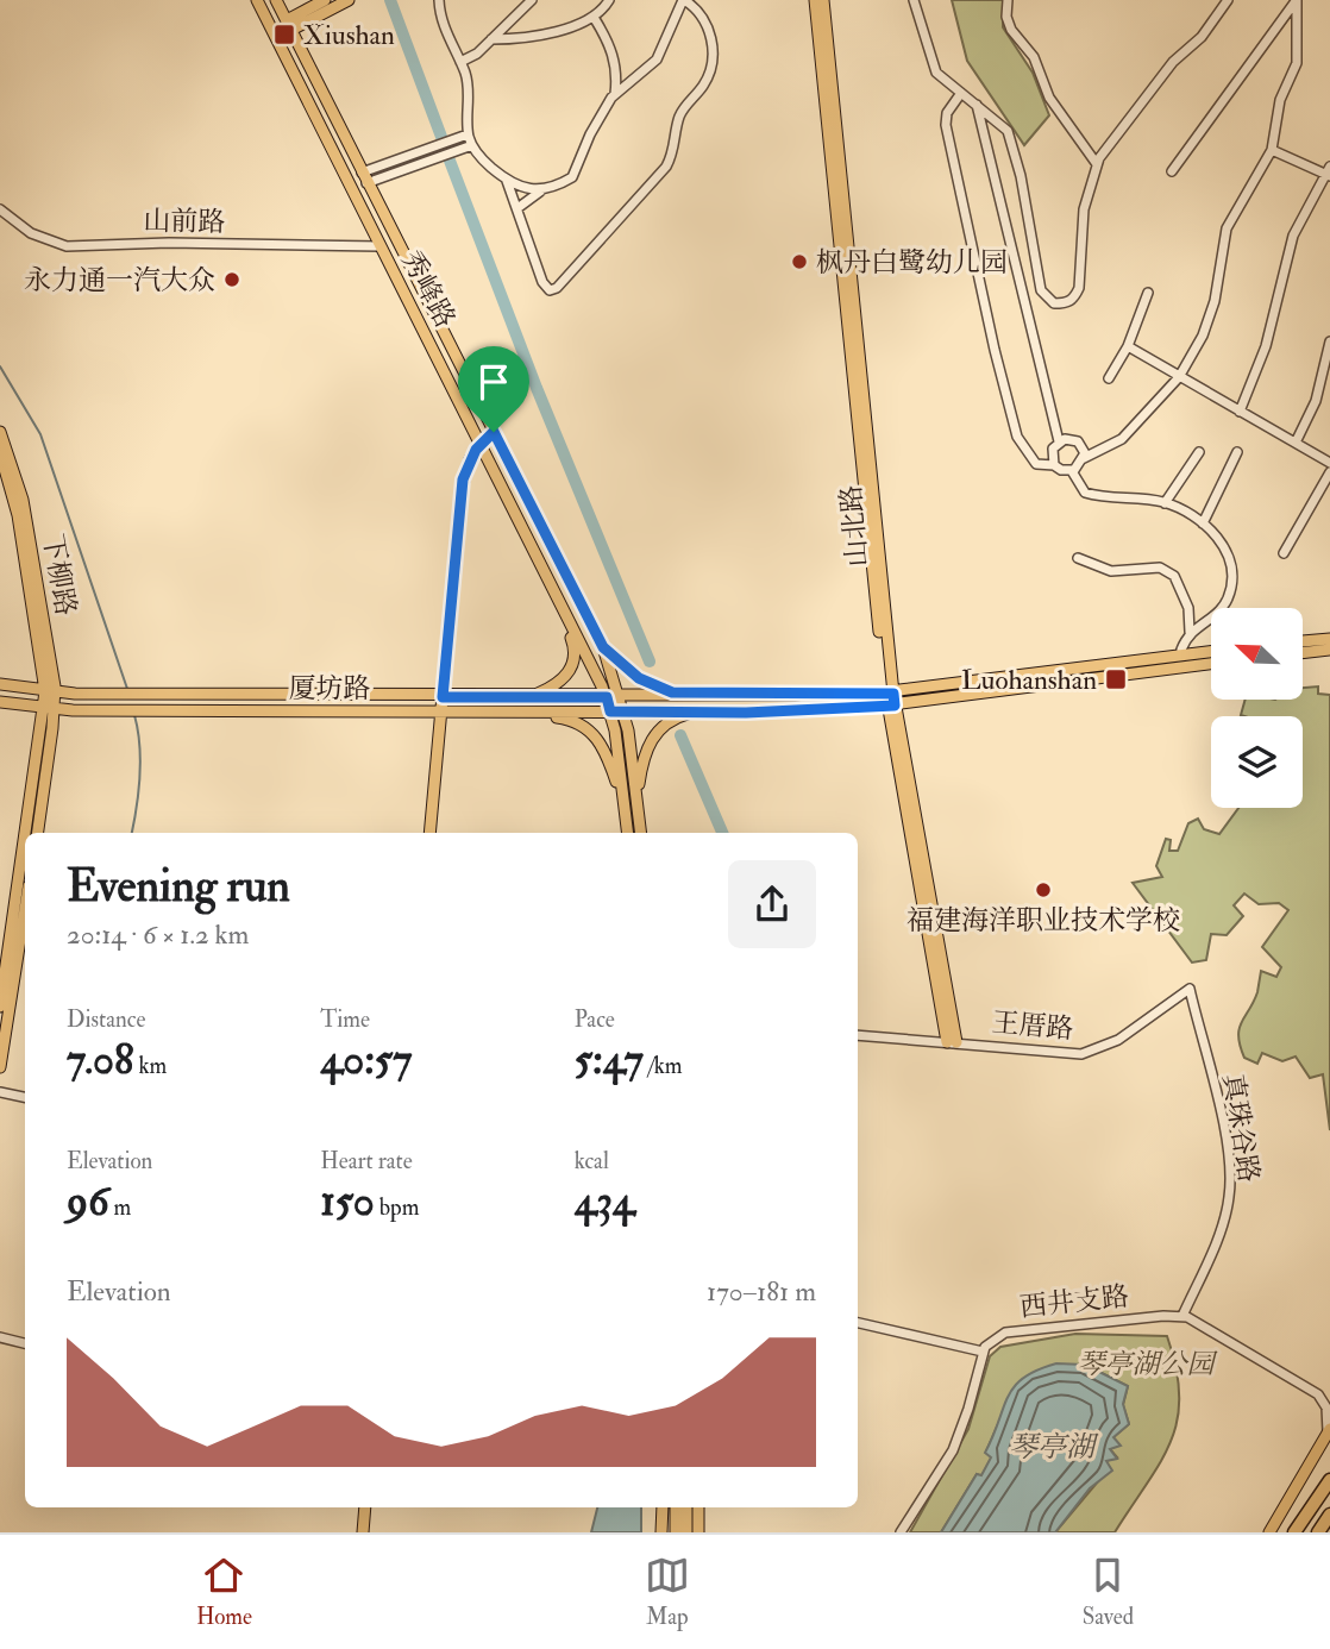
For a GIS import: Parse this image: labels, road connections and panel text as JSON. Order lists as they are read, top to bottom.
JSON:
{
  "streets": {
    "main road": [
      "秀峰路",
      "山北路",
      "下柳路",
      "厦坊路"
    ],
    "street": [
      "山前路",
      "王厝路",
      "真珠谷路",
      "西井支路"
    ]
  },
  "crossings": [
    ["山前路", "秀峰路"],
    ["秀峰路", "厦坊路"],
    ["山北路", "厦坊路"],
    ["山北路", "王厝路"],
    ["下柳路", "厦坊路"],
    ["王厝路", "真珠谷路"],
    ["真珠谷路", "西井支路"]
  ],
  "water": ["琴亭湖"],
  "parks": ["琴亭湖公园"],
  "places": {
    "transit": ["Xiushan", "Luohanshan"],
    "other": ["枫丹白鹭幼儿园", "永力通一汽大众", "福建海洋职业技术学校"]
  },
  "north": "top left",
  "page": {
    "heading": ["Evening run", "20:14 · 6 × 1.2 km"],
    "stats": [
      ["Distance", "7.08 km"],
      ["Time", "40:57"],
      ["Pace", "5:47 /km"],
      ["Elevation", "96 m"],
      ["Heart rate", "150 bpm"],
      ["kcal", "434"]
    ],
    "chart": ["Elevation", "170–181 m"],
    "tabs": ["Home", "Map", "Saved"]
  }
}
